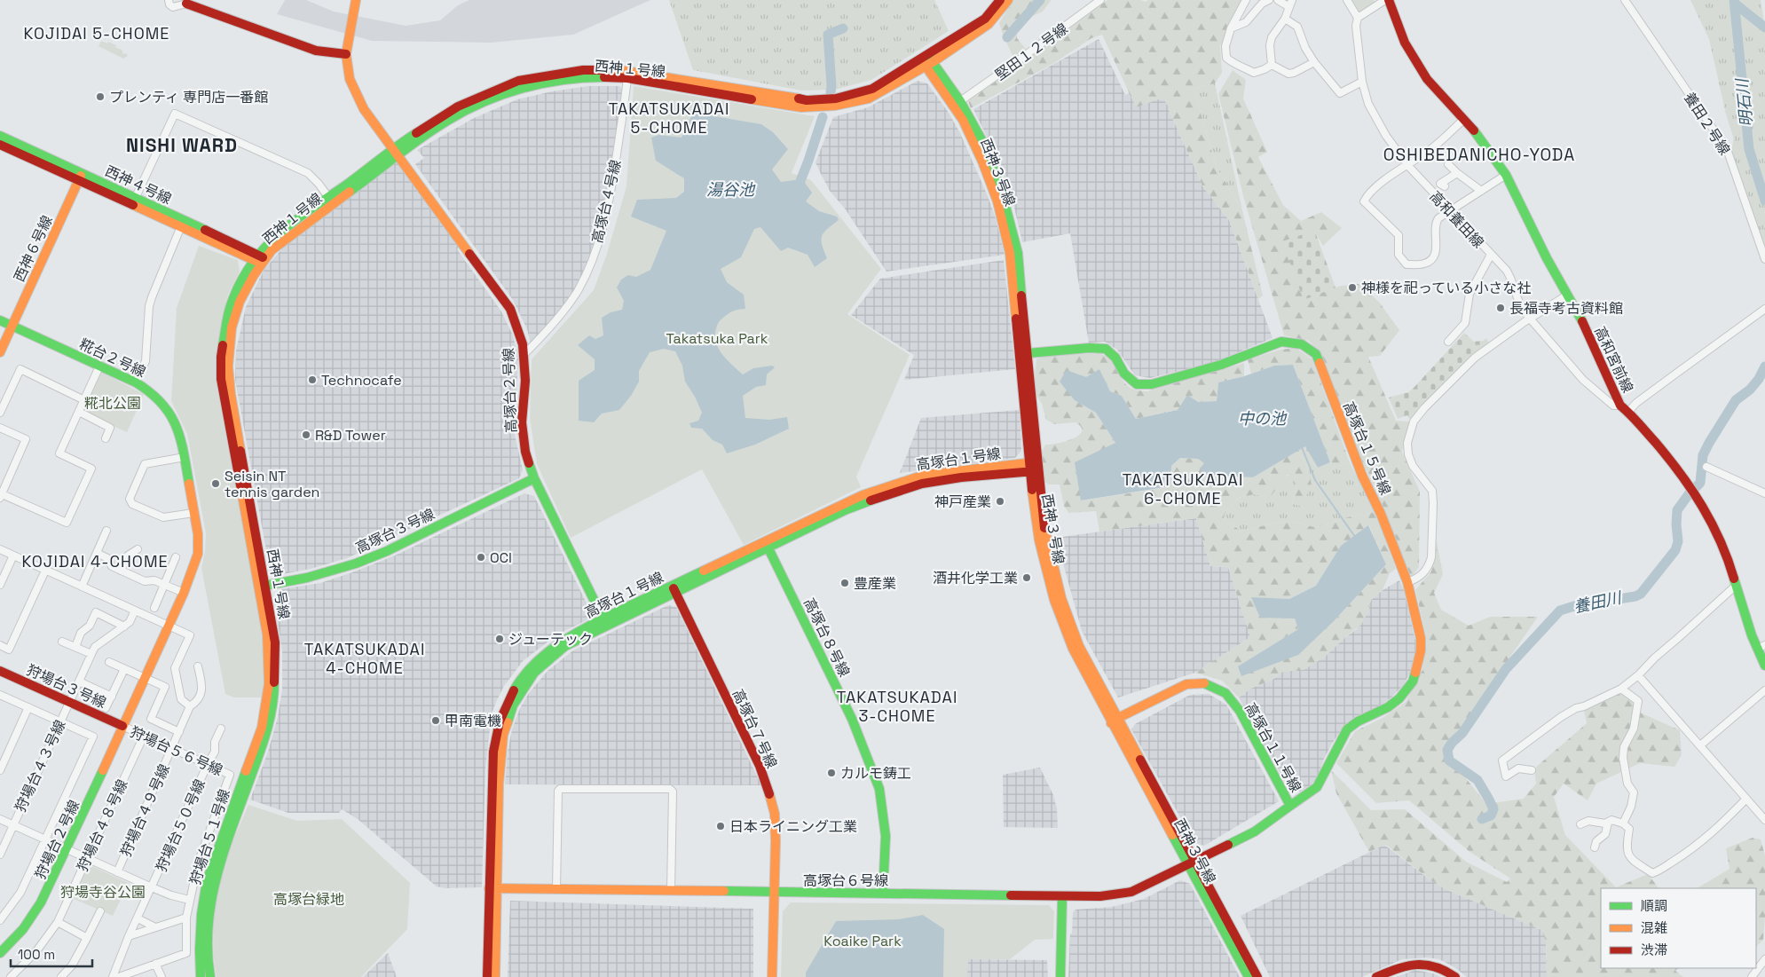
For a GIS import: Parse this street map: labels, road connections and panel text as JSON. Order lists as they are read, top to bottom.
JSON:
{
  "streets": {
    "street": [
      "堅田１２号線",
      "西神１号線",
      "養田２号線",
      "西神３号線",
      "西神４号線",
      "高塚台４号線",
      "高和養田線",
      "西神６号線",
      "糀台２号線",
      "高和宮前線",
      "高塚台２号線",
      "高塚台１５号線",
      "高塚台１号線",
      "高塚台３号線",
      "高塚台８号線",
      "狩場台３号線",
      "高塚台７号線",
      "高塚台１１号線",
      "狩場台５６号線",
      "狩場台４３号線",
      "狩場台４９号線",
      "狩場台４８号線",
      "狩場台５０号線",
      "狩場台５１号線",
      "狩場台２号線",
      "高塚台６号線"
    ]
  },
  "crossings": [
    ["堅田１２号線", "西神３号線"],
    ["西神１号線", "西神３号線"],
    ["西神１号線", "西神４号線"],
    ["西神１号線", "高塚台４号線"],
    ["西神１号線", "高塚台２号線"],
    ["西神１号線", "高塚台３号線"],
    ["西神３号線", "高塚台１５号線"],
    ["西神３号線", "高塚台１号線"],
    ["西神３号線", "高塚台１１号線"],
    ["西神３号線", "高塚台６号線"],
    ["西神４号線", "西神６号線"],
    ["高塚台４号線", "高塚台２号線"],
    ["高和養田線", "高和宮前線"],
    ["西神６号線", "糀台２号線"],
    ["糀台２号線", "狩場台３号線"],
    ["糀台２号線", "狩場台５６号線"],
    ["糀台２号線", "狩場台２号線"],
    ["高塚台２号線", "高塚台１号線"],
    ["高塚台２号線", "高塚台３号線"],
    ["高塚台１５号線", "高塚台１１号線"],
    ["高塚台１号線", "高塚台８号線"],
    ["高塚台１号線", "高塚台７号線"],
    ["高塚台１号線", "高塚台６号線"],
    ["高塚台８号線", "高塚台６号線"],
    ["狩場台３号線", "狩場台５６号線"],
    ["狩場台３号線", "狩場台４３号線"],
    ["狩場台３号線", "狩場台２号線"],
    ["高塚台７号線", "高塚台６号線"],
    ["高塚台１１号線", "高塚台６号線"],
    ["狩場台５６号線", "狩場台４９号線"],
    ["狩場台５６号線", "狩場台４８号線"],
    ["狩場台５６号線", "狩場台５０号線"],
    ["狩場台５６号線", "狩場台５１号線"],
    ["狩場台５６号線", "狩場台２号線"]
  ],
  "districts": [
    "KOJIDAI 5-CHOME",
    "TAKATSUKADAI 5-CHOME",
    "NISHI WARD",
    "OSHIBEDANICHO-YODA",
    "TAKATSUKADAI 6-CHOME",
    "KOJIDAI 4-CHOME",
    "TAKATSUKADAI 4-CHOME",
    "TAKATSUKADAI 3-CHOME"
  ],
  "water": [
    "明石川",
    "湯谷池",
    "中の池",
    "養田川"
  ],
  "parks": [
    "Takatsuka Park",
    "糀北公園",
    "狩場寺谷公園",
    "高塚台緑地",
    "Koaike Park"
  ],
  "places": [
    "プレンティ 専門店一番館",
    "神様を祀っている小さな社",
    "長福寺考古資料館",
    "Technocafe",
    "R&D Tower",
    "Seisin NT tennis garden",
    "神戸産業",
    "OCI",
    "酒井化学工業",
    "豊産業",
    "ジューテック",
    "甲南電機",
    "カルモ鋳工",
    "日本ライニング工業"
  ],
  "legend": ["順調", "混雑", "渋滞"],
  "scale_bar": "100 m"
}
